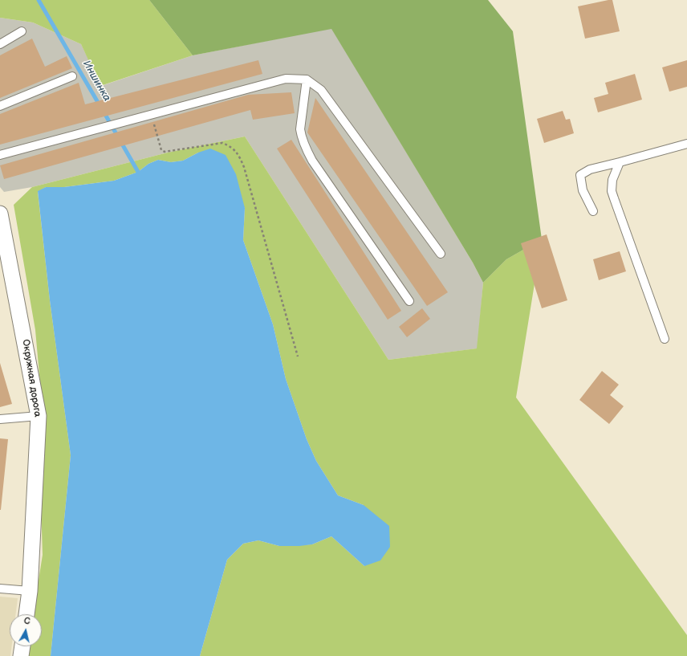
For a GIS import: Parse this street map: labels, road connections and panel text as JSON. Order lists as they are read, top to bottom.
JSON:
{
  "streets": {
    "street": ["Окружная дорога"]
  },
  "water": ["Иншинка"],
  "north": "top"
}
